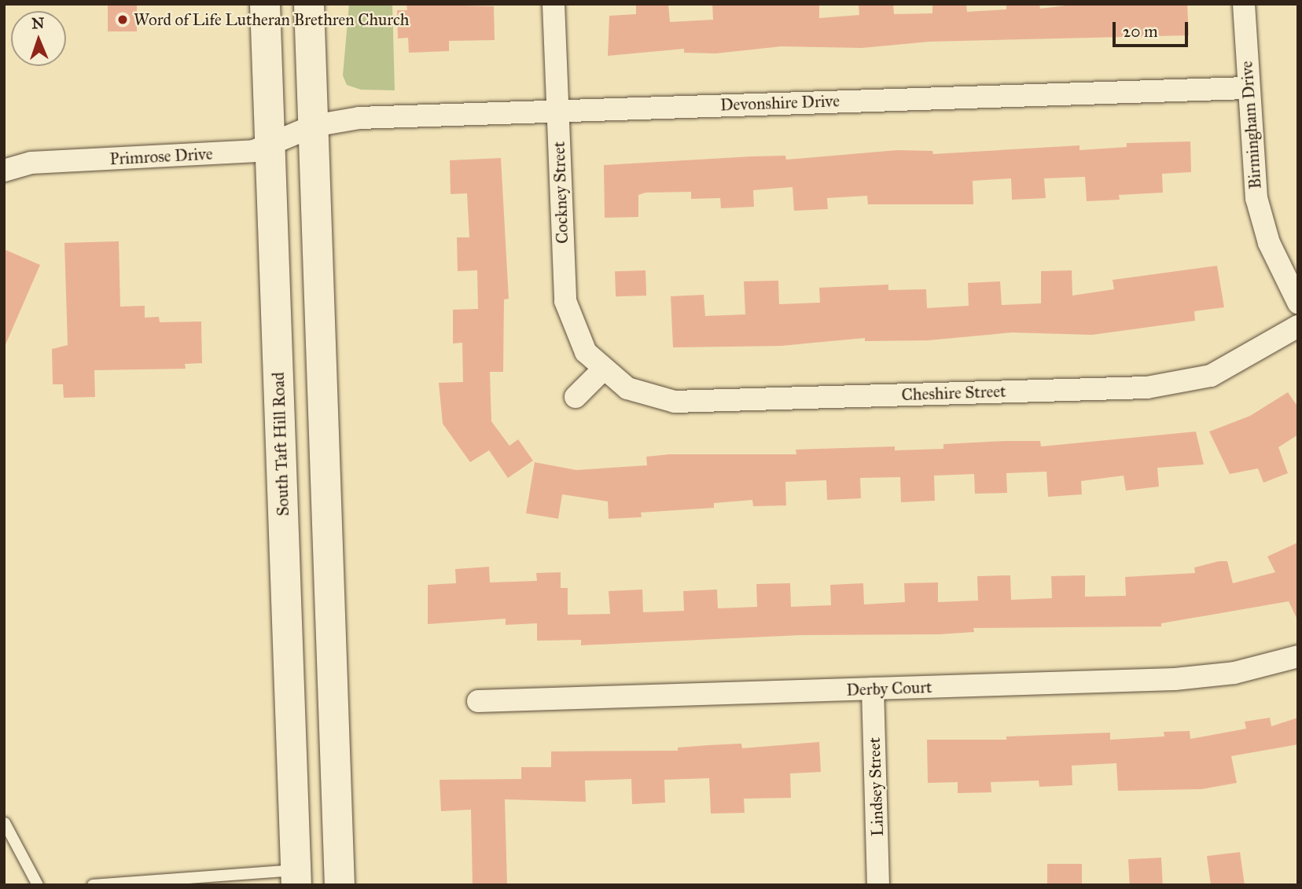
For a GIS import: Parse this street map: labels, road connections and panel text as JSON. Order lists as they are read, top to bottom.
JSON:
{
  "streets": {
    "main road": ["South Taft Hill Road"],
    "street": [
      "Devonshire Drive",
      "Birmingham Drive",
      "Primrose Drive",
      "Cockney Street",
      "Cheshire Street",
      "Derby Court",
      "Lindsey Street"
    ]
  },
  "crossings": [
    ["Devonshire Drive", "Birmingham Drive"],
    ["Devonshire Drive", "Primrose Drive"],
    ["Devonshire Drive", "Cockney Street"],
    ["Primrose Drive", "South Taft Hill Road"],
    ["Cockney Street", "Cheshire Street"],
    ["Derby Court", "Lindsey Street"]
  ],
  "places": ["Word of Life Lutheran Brethren Church"],
  "scale_bar": "20 m",
  "north": "top"
}
